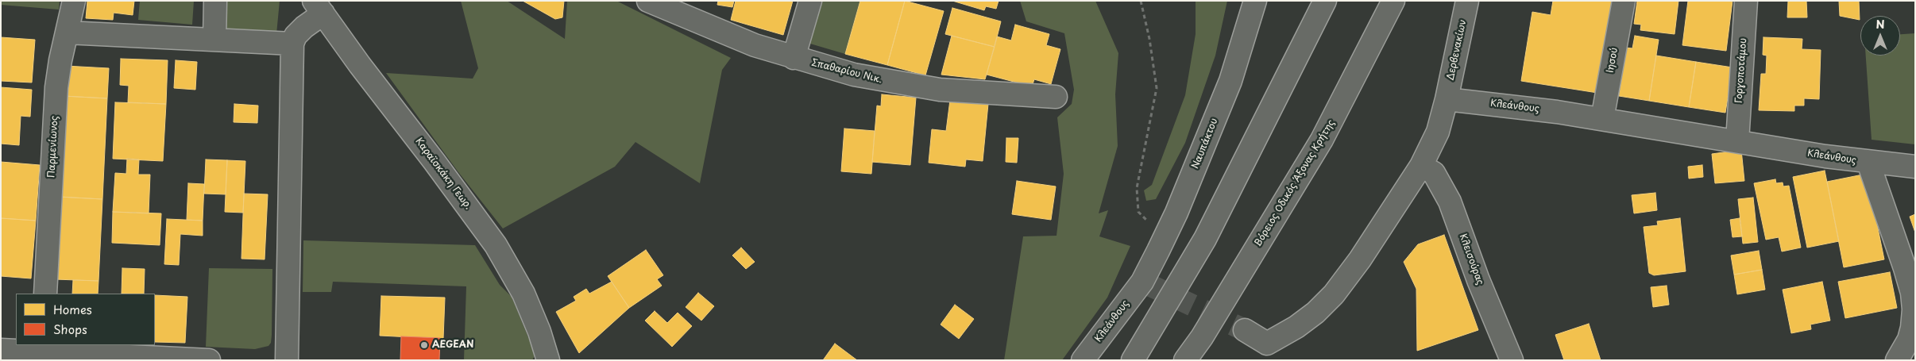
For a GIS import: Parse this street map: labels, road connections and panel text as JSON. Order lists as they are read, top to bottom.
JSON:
{
  "streets": {
    "main road": [
      "Δερβενακίων",
      "Ιησού",
      "Γοργοποτάμου",
      "Σπαθαρίου Νικ.",
      "Κλεάνθους",
      "Ναυπάκτου",
      "Παρμενίωνος",
      "Καραϊσκάκη Γεωρ.",
      "Βόρειος Οδικός Άξονας Κρήτης",
      "Κλεισούρας"
    ]
  },
  "crossings": [
    ["Δερβενακίων", "Κλεάνθους"],
    ["Ιησού", "Κλεάνθους"],
    ["Γοργοποτάμου", "Κλεάνθους"],
    ["Κλεάνθους", "Ναυπάκτου"]
  ],
  "places": ["AEGEAN"],
  "legend": ["Homes", "Shops"],
  "north": "top"
}
